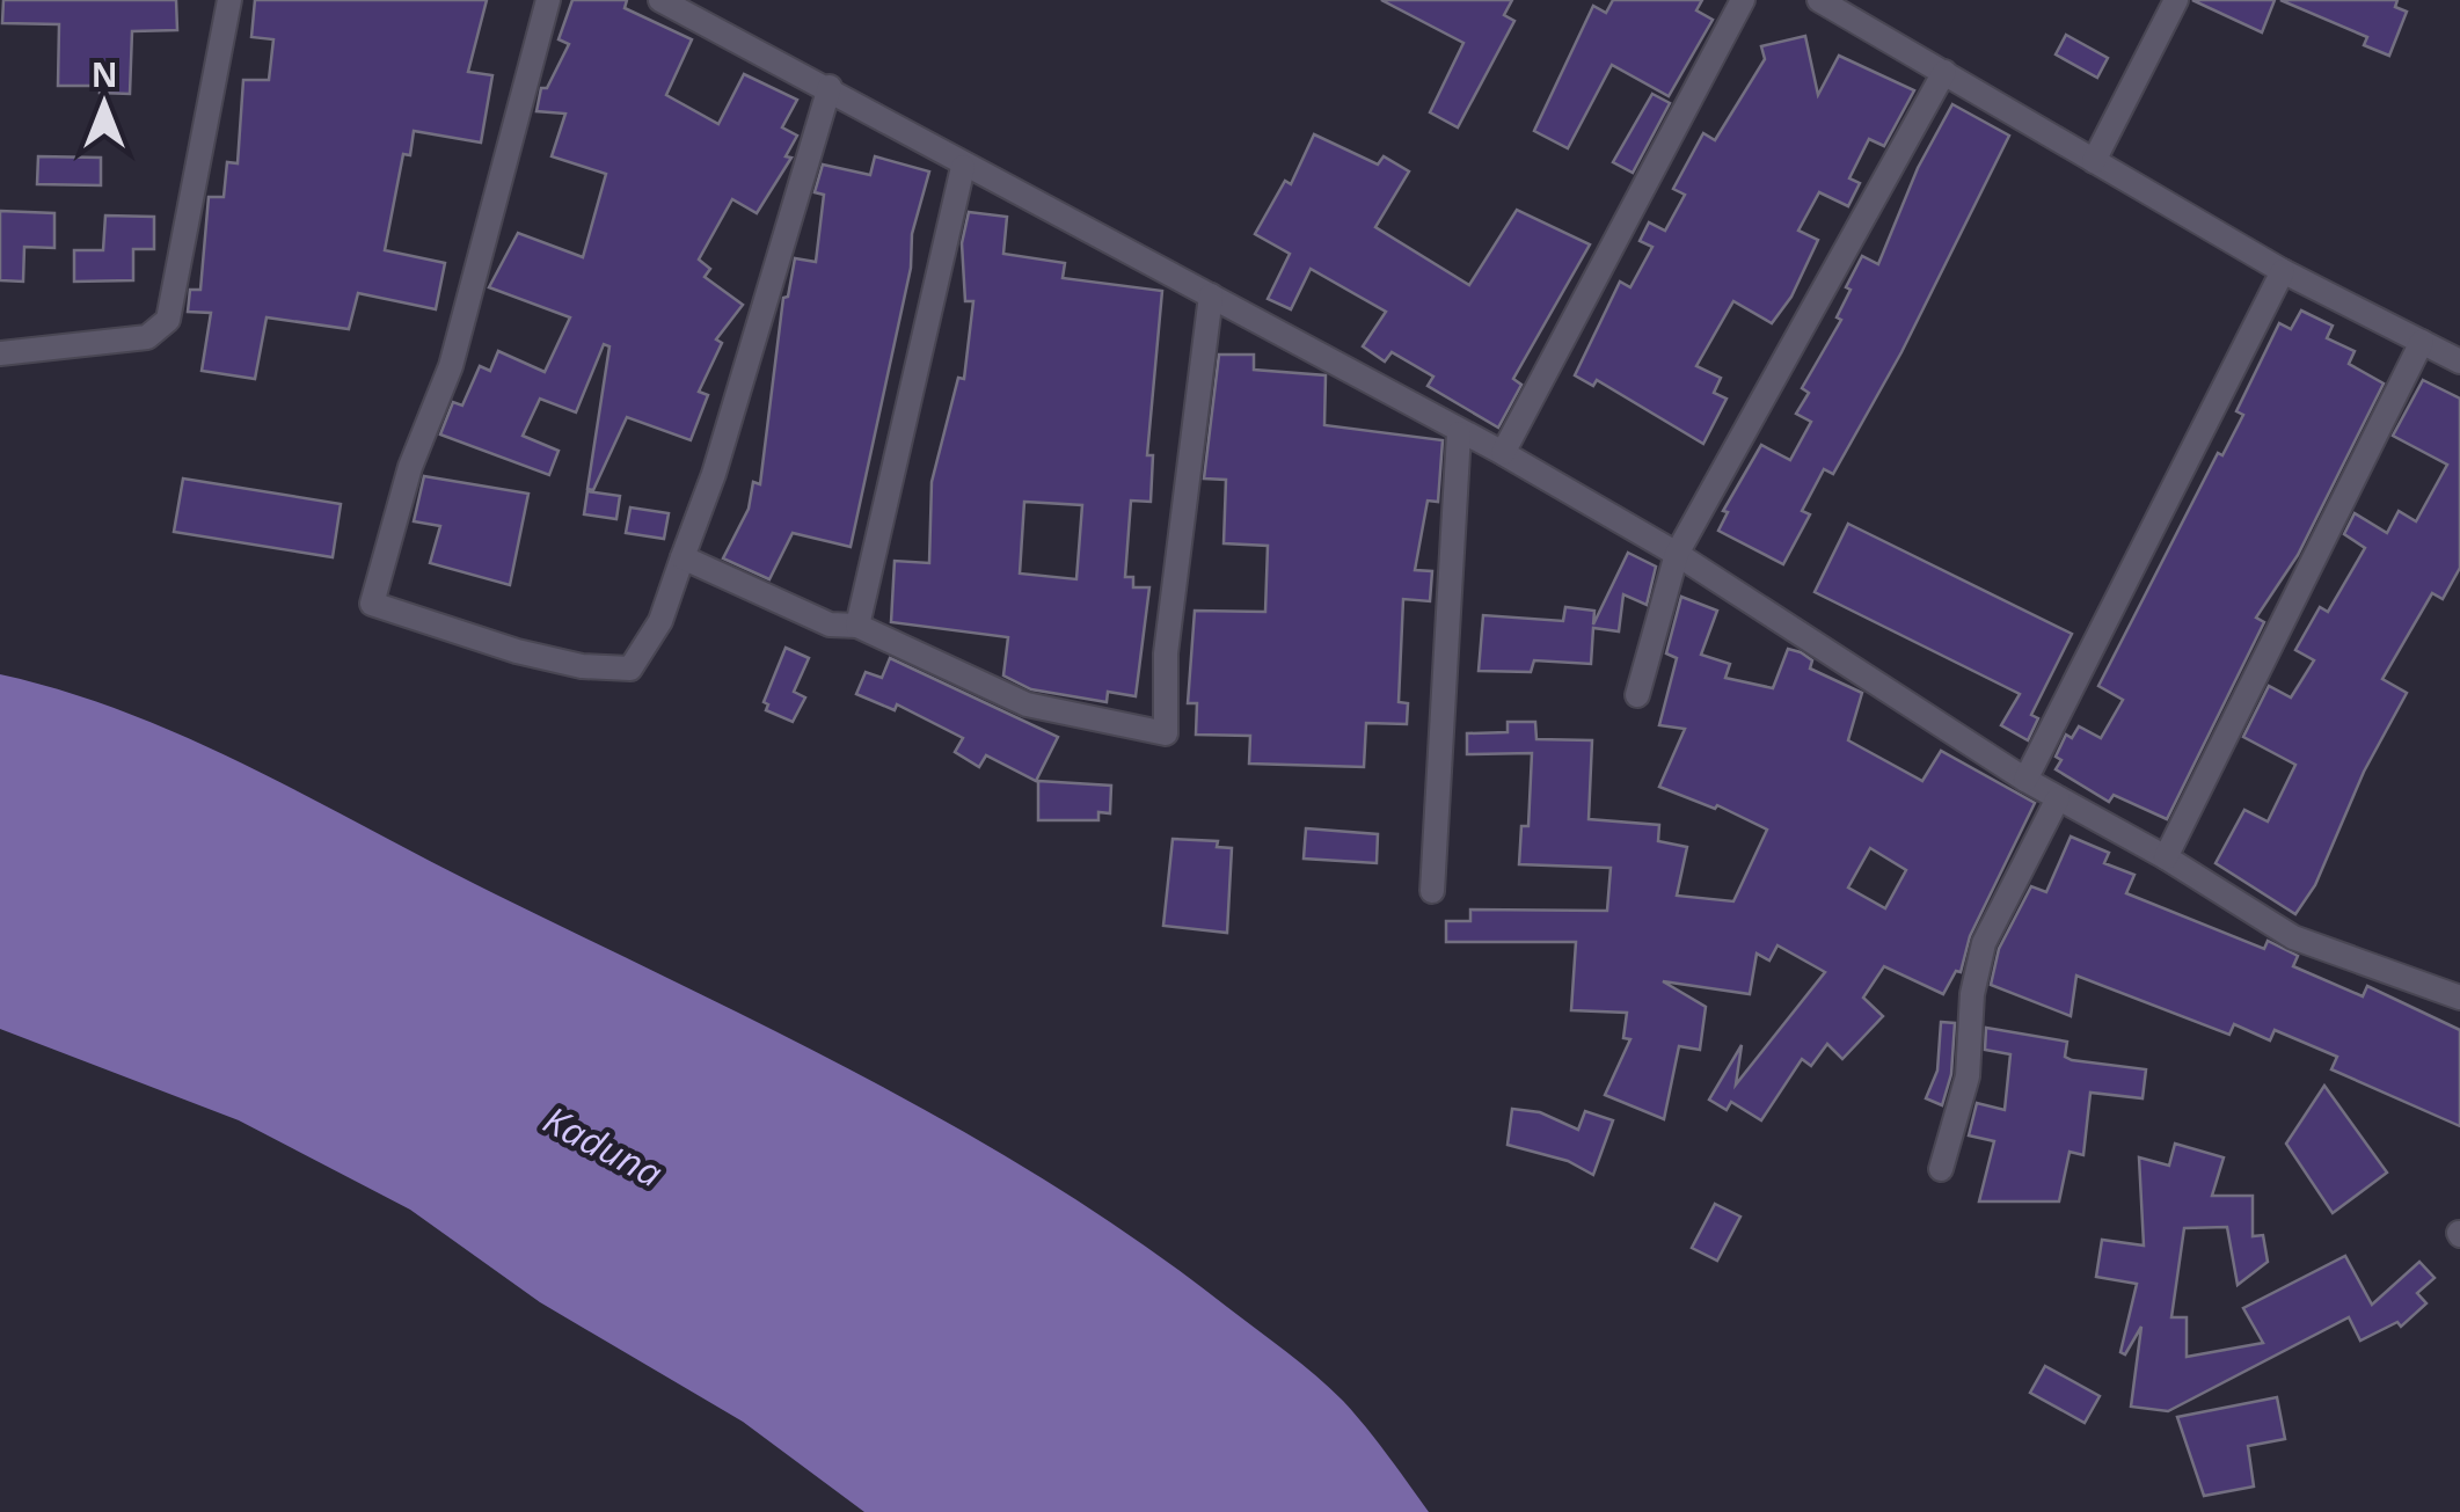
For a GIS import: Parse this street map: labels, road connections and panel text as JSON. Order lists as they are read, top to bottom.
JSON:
{
  "water": ["Kaduna"],
  "north": "top"
}
